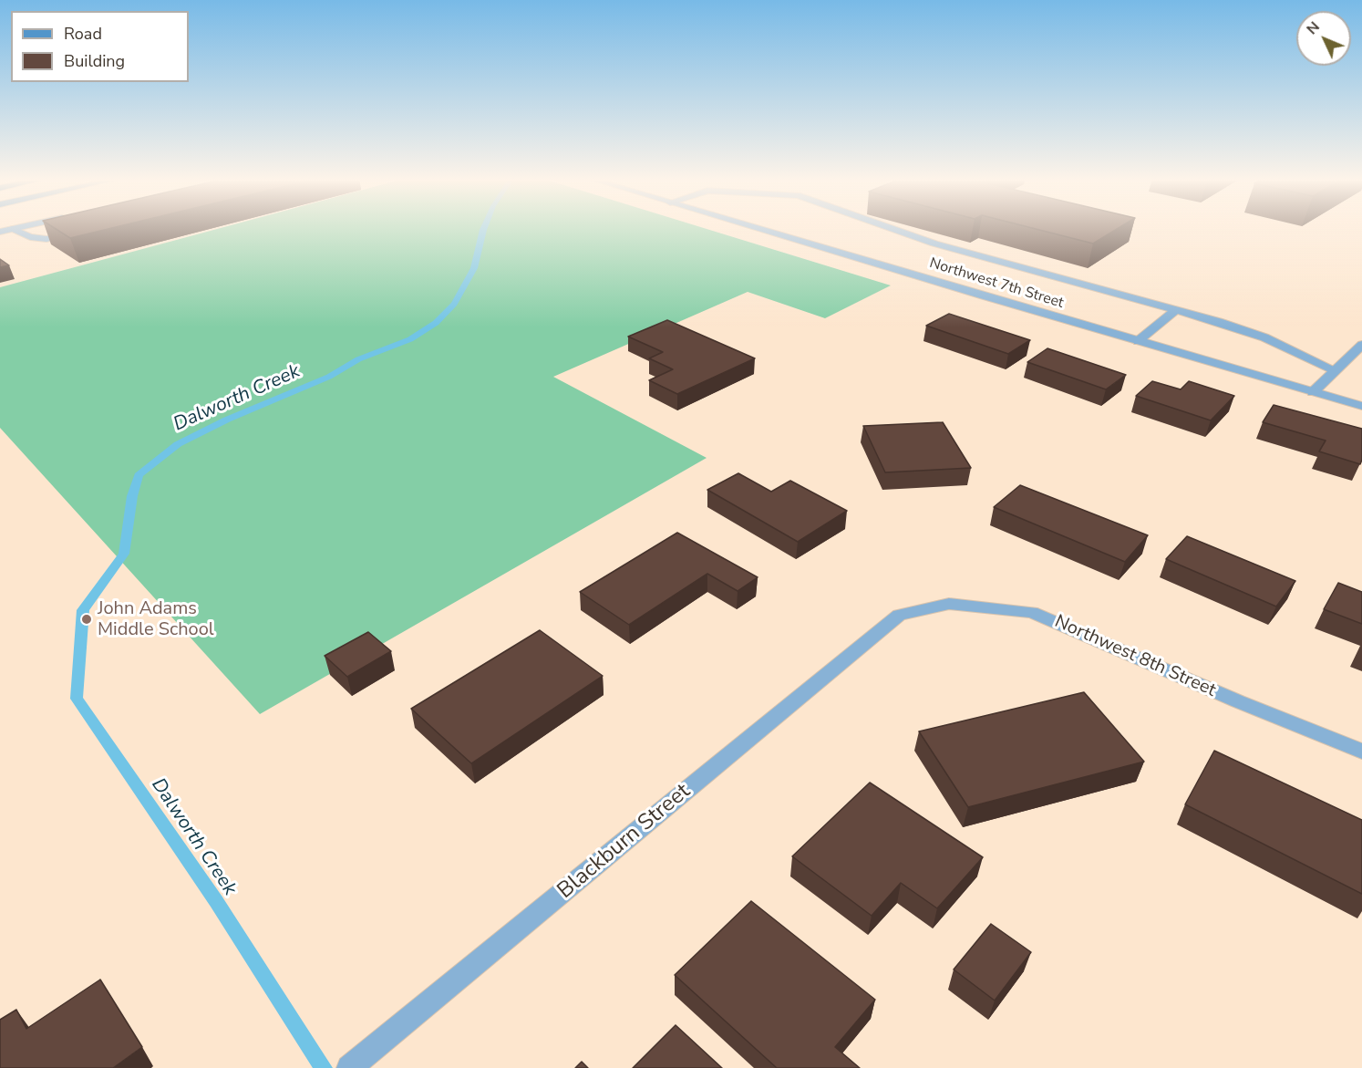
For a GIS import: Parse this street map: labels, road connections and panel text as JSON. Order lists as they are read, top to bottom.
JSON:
{
  "streets": {
    "street": ["Northwest 7th Street", "Northwest 8th Street", "Blackburn Street"]
  },
  "crossings": [
    ["Northwest 8th Street", "Blackburn Street"]
  ],
  "water": ["Dalworth Creek"],
  "places": ["John Adams Middle School"],
  "legend": ["Road", "Building"],
  "north": "top left"
}
